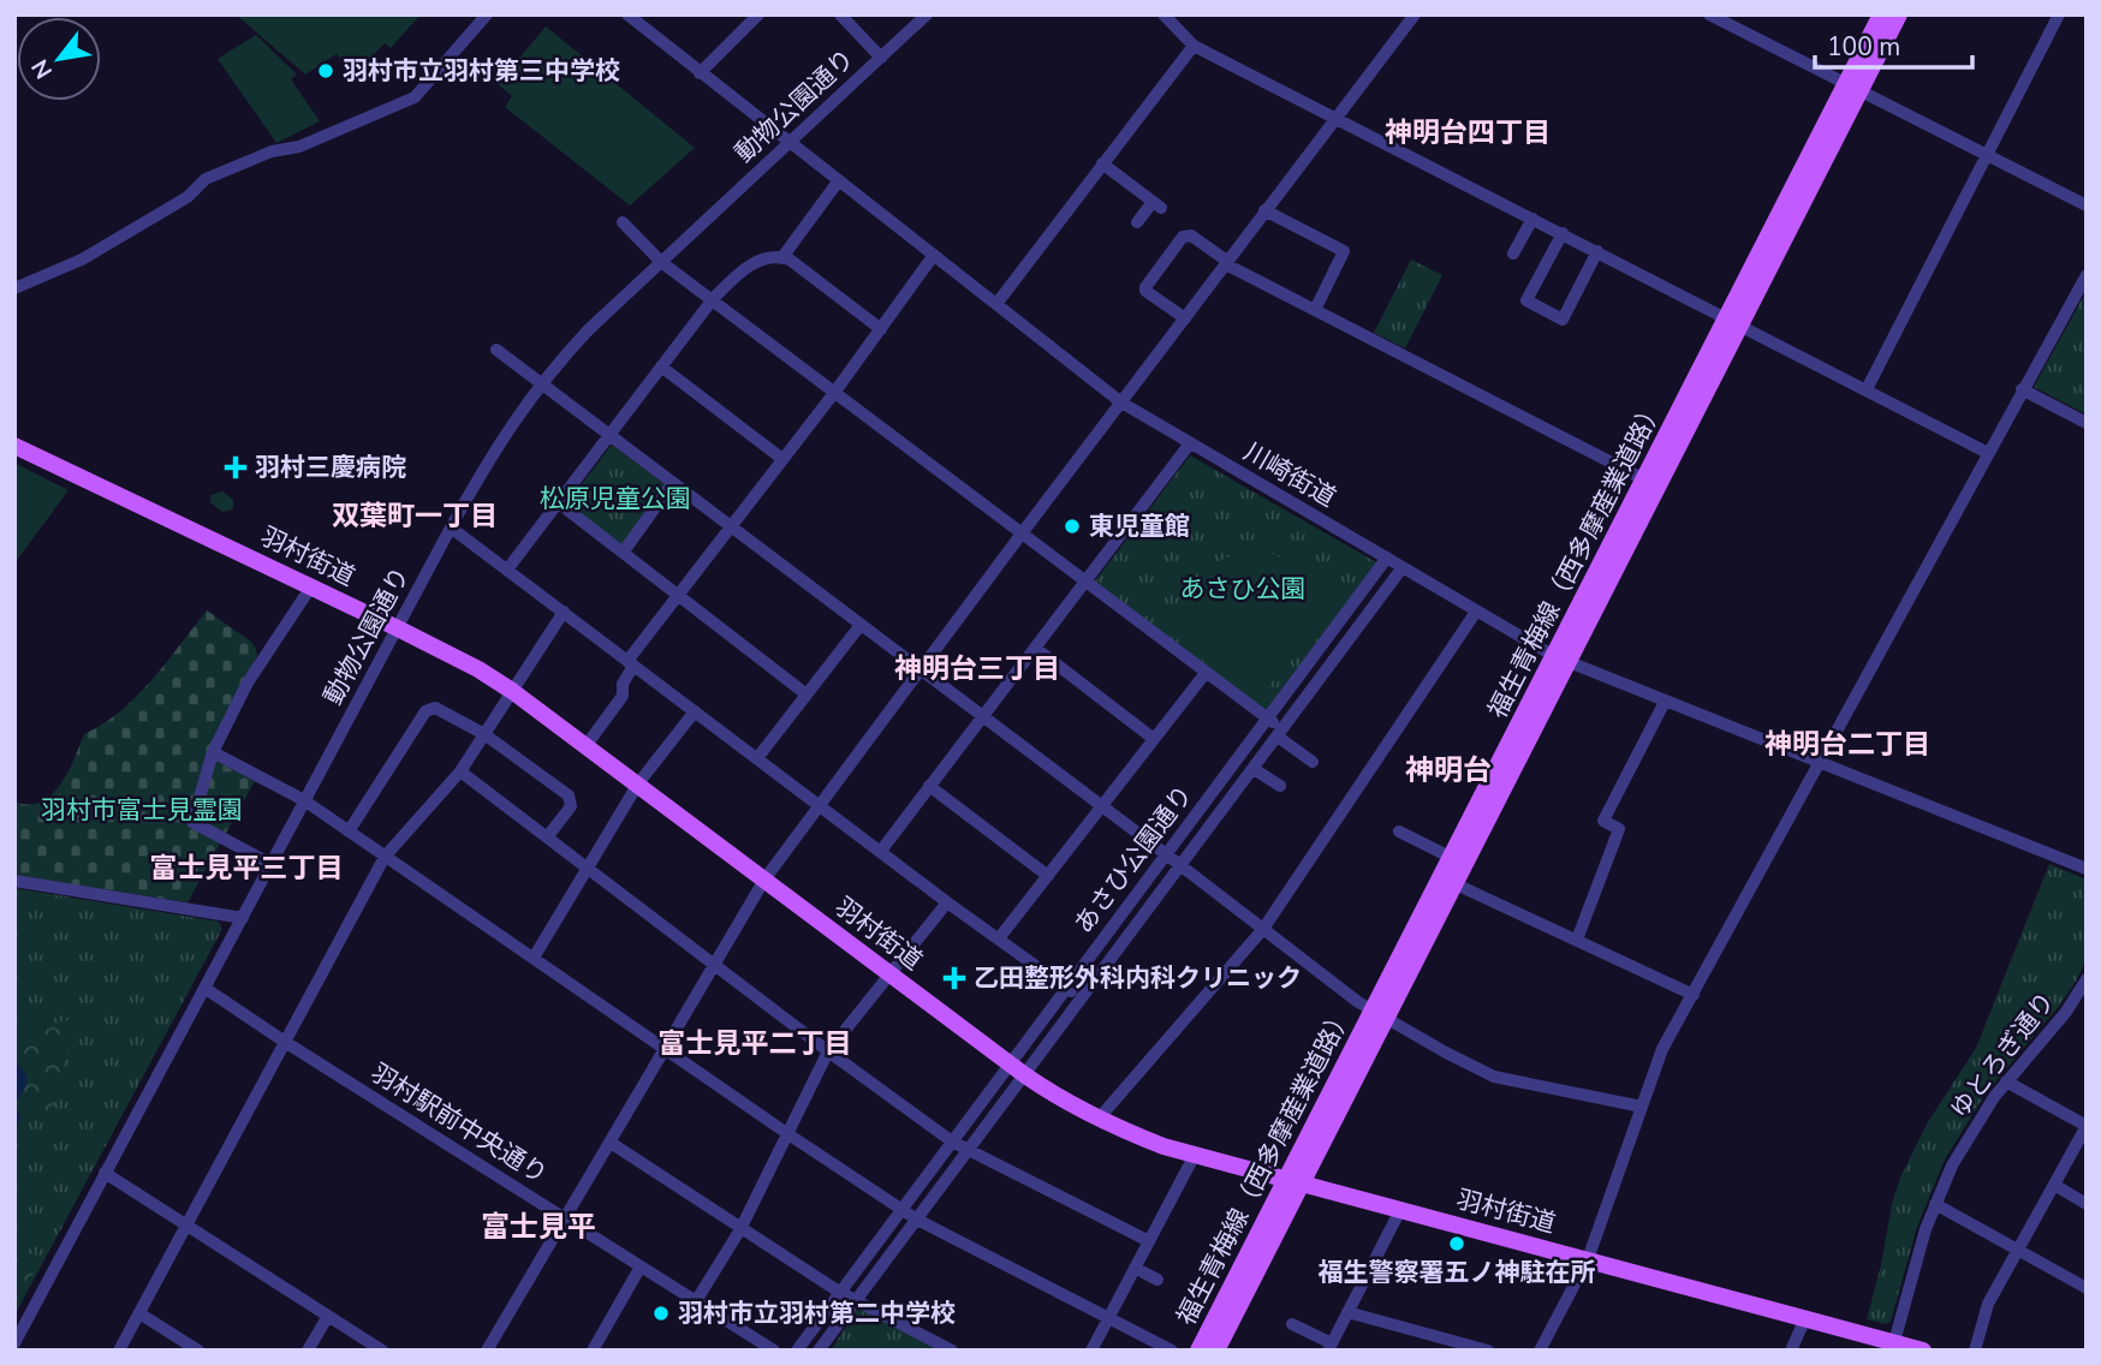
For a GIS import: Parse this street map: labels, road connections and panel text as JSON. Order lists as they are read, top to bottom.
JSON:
{
  "streets": {
    "main road": ["羽村街道", "福生青梅線（西多摩産業道路）"],
    "street": [
      "動物公園通り",
      "川崎街道",
      "あさひ公園通り",
      "ゆとろぎ通り",
      "羽村駅前中央通り"
    ]
  },
  "crossings": [
    ["動物公園通り", "川崎街道"],
    ["動物公園通り", "羽村街道"],
    ["動物公園通り", "羽村駅前中央通り"],
    ["川崎街道", "福生青梅線（西多摩産業道路）"],
    ["川崎街道", "あさひ公園通り"],
    ["羽村街道", "福生青梅線（西多摩産業道路）"],
    ["羽村街道", "あさひ公園通り"],
    ["羽村街道", "ゆとろぎ通り"]
  ],
  "districts": [
    "神明台四丁目",
    "双葉町一丁目",
    "神明台三丁目",
    "神明台二丁目",
    "神明台",
    "富士見平三丁目",
    "富士見平二丁目",
    "富士見平"
  ],
  "parks": ["松原児童公園", "あさひ公園", "羽村市富士見霊園"],
  "places": {
    "other": [
      "羽村市立羽村第三中学校",
      "東児童館",
      "福生警察署五ノ神駐在所",
      "羽村市立羽村第二中学校"
    ],
    "health": ["羽村三慶病院", "乙田整形外科内科クリニック"]
  },
  "scale_bar": "100 m",
  "north": "bottom left"
}
